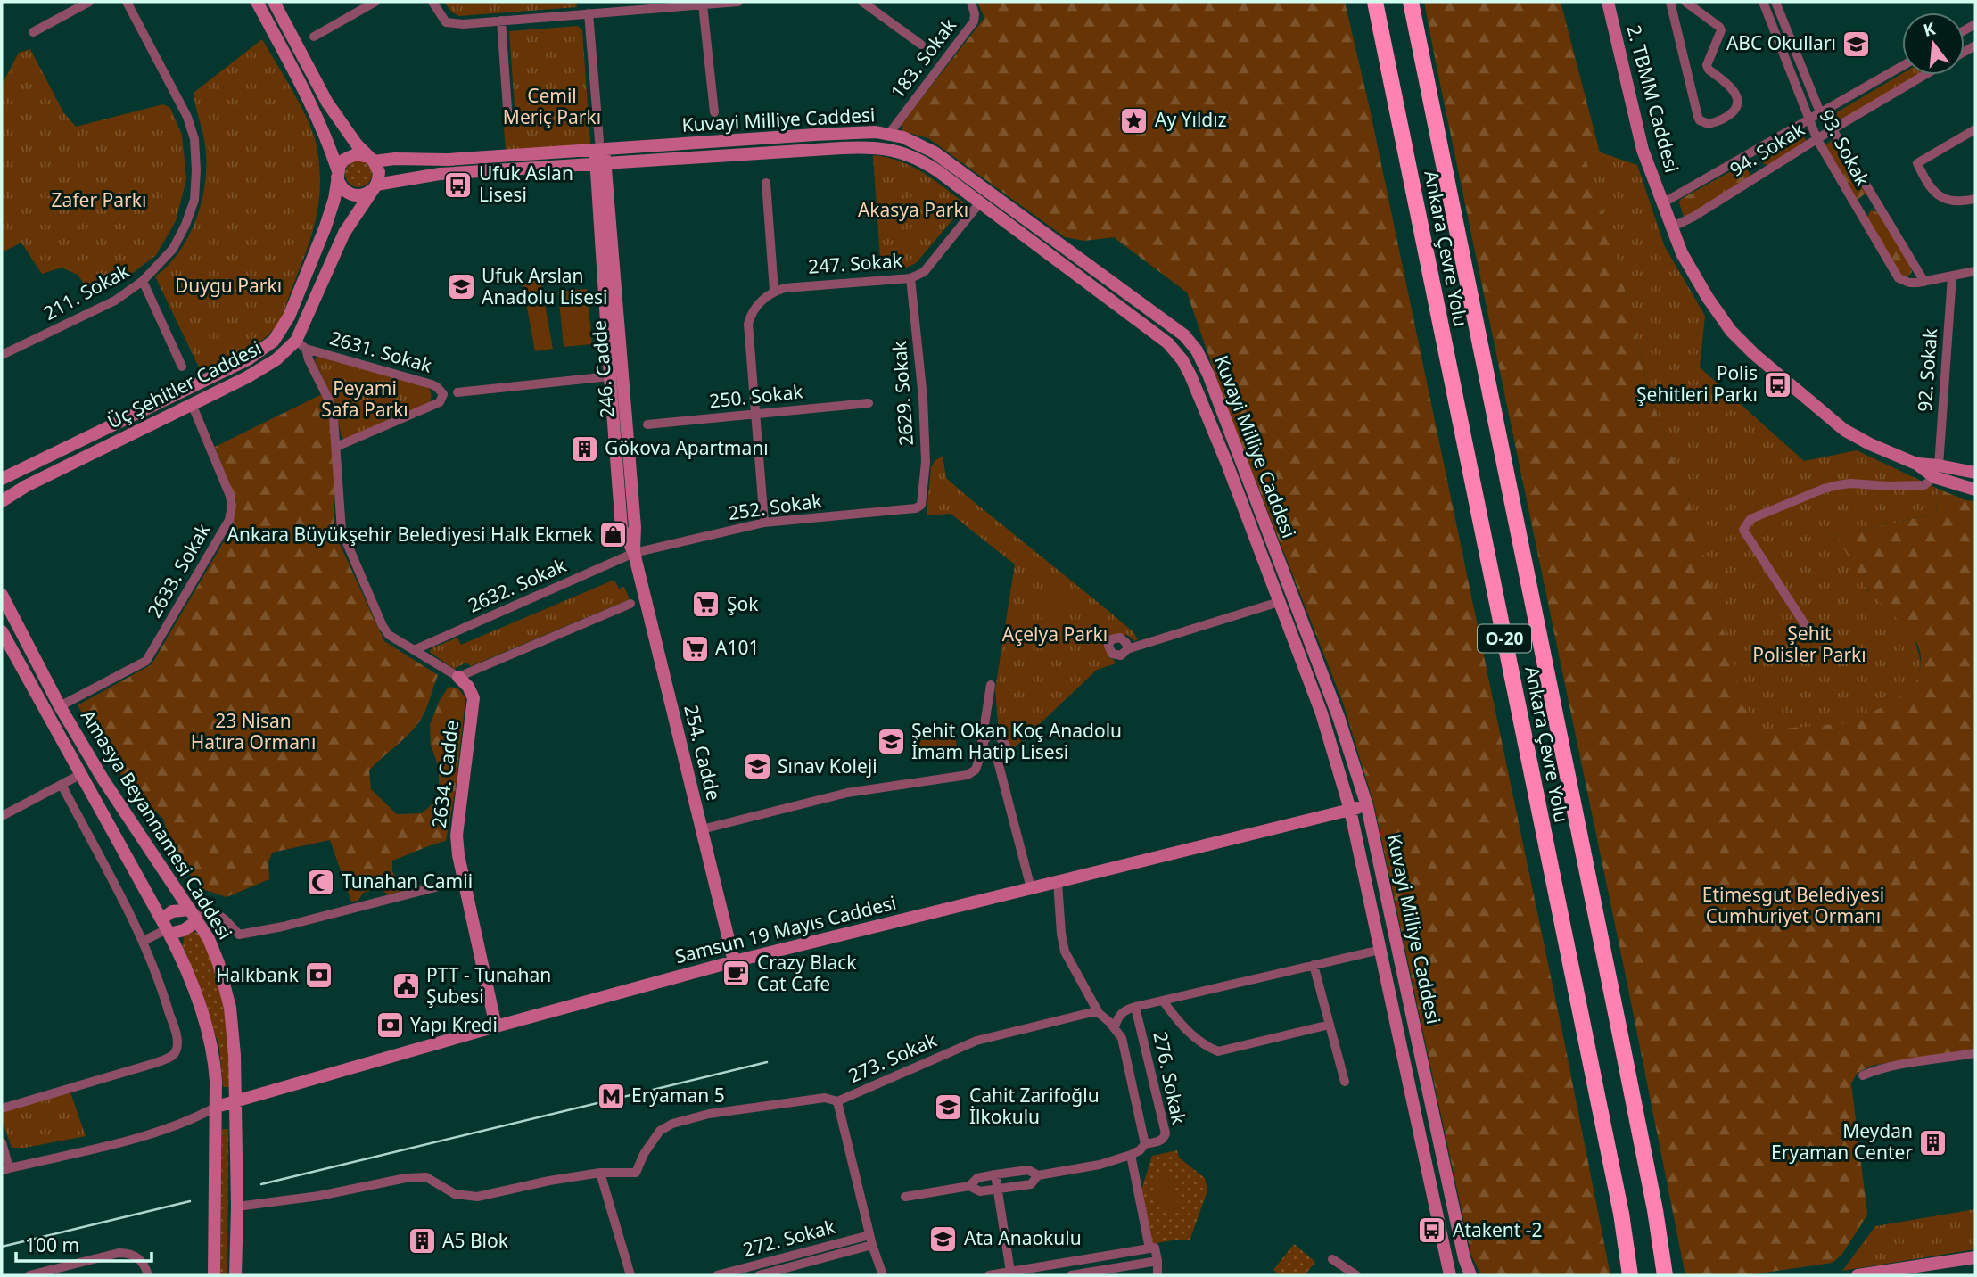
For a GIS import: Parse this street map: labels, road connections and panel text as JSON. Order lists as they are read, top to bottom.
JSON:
{
  "streets": {
    "highway": ["Ankara Çevre Yolu", "O-20"],
    "main road": [
      "2. TBMM Caddesi",
      "Kuvayi Milliye Caddesi",
      "246. Cadde",
      "Üç Şehitler Caddesi",
      "254. Cadde",
      "2634. Cadde",
      "Amasya Beyannamesi Caddesi",
      "Samsun 19 Mayıs Caddesi"
    ],
    "street": [
      "183. Sokak",
      "93. Sokak",
      "94. Sokak",
      "247. Sokak",
      "211. Sokak",
      "2631. Sokak",
      "92. Sokak",
      "2629. Sokak",
      "250. Sokak",
      "252. Sokak",
      "2633. Sokak",
      "2632. Sokak",
      "273. Sokak",
      "276. Sokak",
      "272. Sokak"
    ]
  },
  "crossings": [
    ["183. Sokak", "Kuvayi Milliye Caddesi"],
    ["2. TBMM Caddesi", "94. Sokak"],
    ["2. TBMM Caddesi", "92. Sokak"],
    ["Kuvayi Milliye Caddesi", "247. Sokak"],
    ["Kuvayi Milliye Caddesi", "246. Cadde"],
    ["Kuvayi Milliye Caddesi", "Üç Şehitler Caddesi"],
    ["Kuvayi Milliye Caddesi", "Samsun 19 Mayıs Caddesi"],
    ["93. Sokak", "94. Sokak"],
    ["93. Sokak", "92. Sokak"],
    ["247. Sokak", "2629. Sokak"],
    ["2631. Sokak", "Üç Şehitler Caddesi"],
    ["246. Cadde", "252. Sokak"],
    ["246. Cadde", "2632. Sokak"],
    ["246. Cadde", "254. Cadde"],
    ["Üç Şehitler Caddesi", "2633. Sokak"],
    ["2629. Sokak", "252. Sokak"],
    ["252. Sokak", "2632. Sokak"],
    ["252. Sokak", "254. Cadde"],
    ["2633. Sokak", "Amasya Beyannamesi Caddesi"],
    ["2632. Sokak", "254. Cadde"],
    ["254. Cadde", "Samsun 19 Mayıs Caddesi"],
    ["2634. Cadde", "Samsun 19 Mayıs Caddesi"],
    ["Amasya Beyannamesi Caddesi", "Samsun 19 Mayıs Caddesi"],
    ["Samsun 19 Mayıs Caddesi", "276. Sokak"],
    ["273. Sokak", "276. Sokak"],
    ["273. Sokak", "272. Sokak"]
  ],
  "parks": [
    "Cemil Meriç Parkı",
    "Zafer Parkı",
    "Akasya Parkı",
    "Duygu Parkı",
    "Peyami Safa Parkı",
    "Şehit Polisler Parkı",
    "Açelya Parkı",
    "23 Nisan Hatıra Ormanı",
    "Etimesgut Belediyesi Cumhuriyet Ormanı"
  ],
  "places": {
    "school or university": [
      "ABC Okulları",
      "Ufuk Arslan Anadolu Lisesi",
      "Şehit Okan Koç Anadolu İmam Hatip Lisesi",
      "Sınav Koleji",
      "Cahit Zarifoğlu İlkokulu",
      "Ata Anaokulu"
    ],
    "place": ["Ay Yıldız"],
    "bus stop": ["Ufuk Aslan Lisesi", "Polis Şehitleri Parkı", "Atakent -2"],
    "building": ["Gökova Apartmanı", "Meydan Eryaman Center", "A5 Blok"],
    "shop": ["Ankara Büyükşehir Belediyesi Halk Ekmek"],
    "supermarket": ["Şok", "A101"],
    "mosque": ["Tunahan Camii"],
    "cafe": ["Crazy Black Cat Cafe"],
    "bank": ["Halkbank", "Yapı Kredi"],
    "public building": ["PTT - Tunahan Şubesi"],
    "metro station": ["Eryaman 5"]
  },
  "scale_bar": "100 m",
  "north": "top"
}
